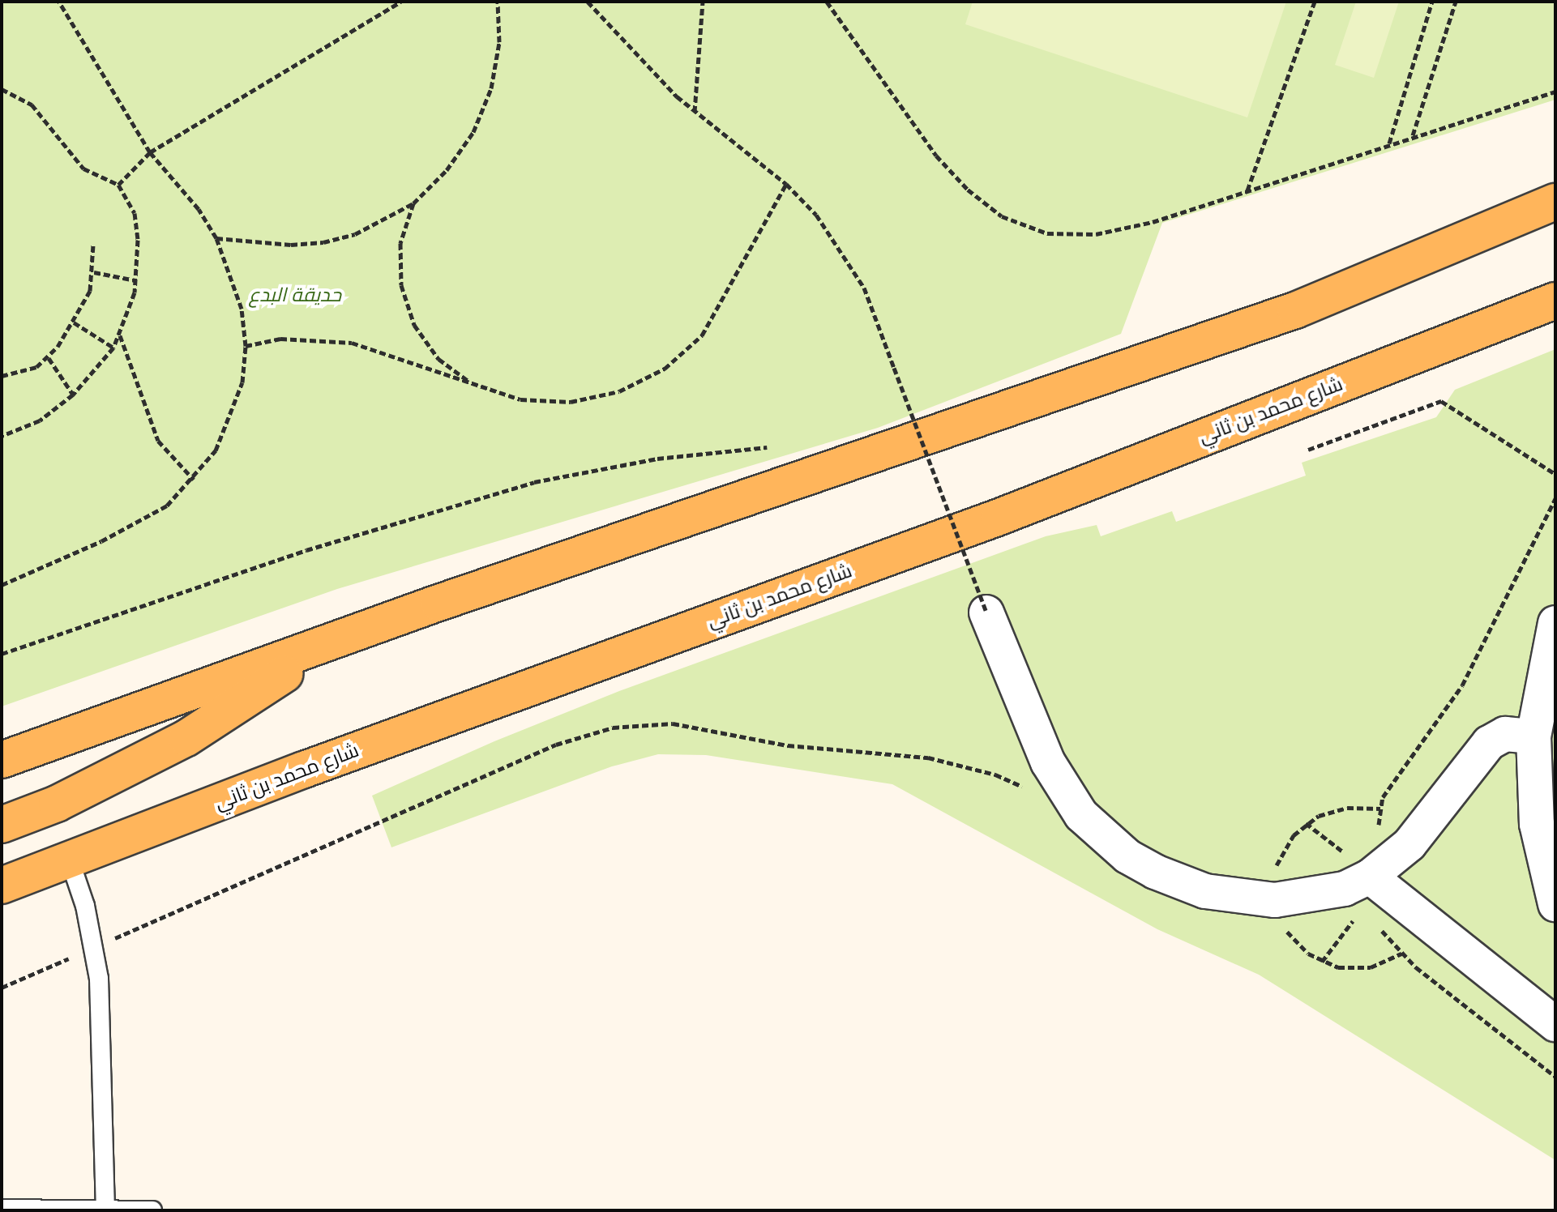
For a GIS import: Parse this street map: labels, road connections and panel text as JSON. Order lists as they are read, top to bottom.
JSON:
{
  "streets": {
    "main road": ["شارع محمد بن ثاني"]
  },
  "parks": ["حديقة البدع"]
}
